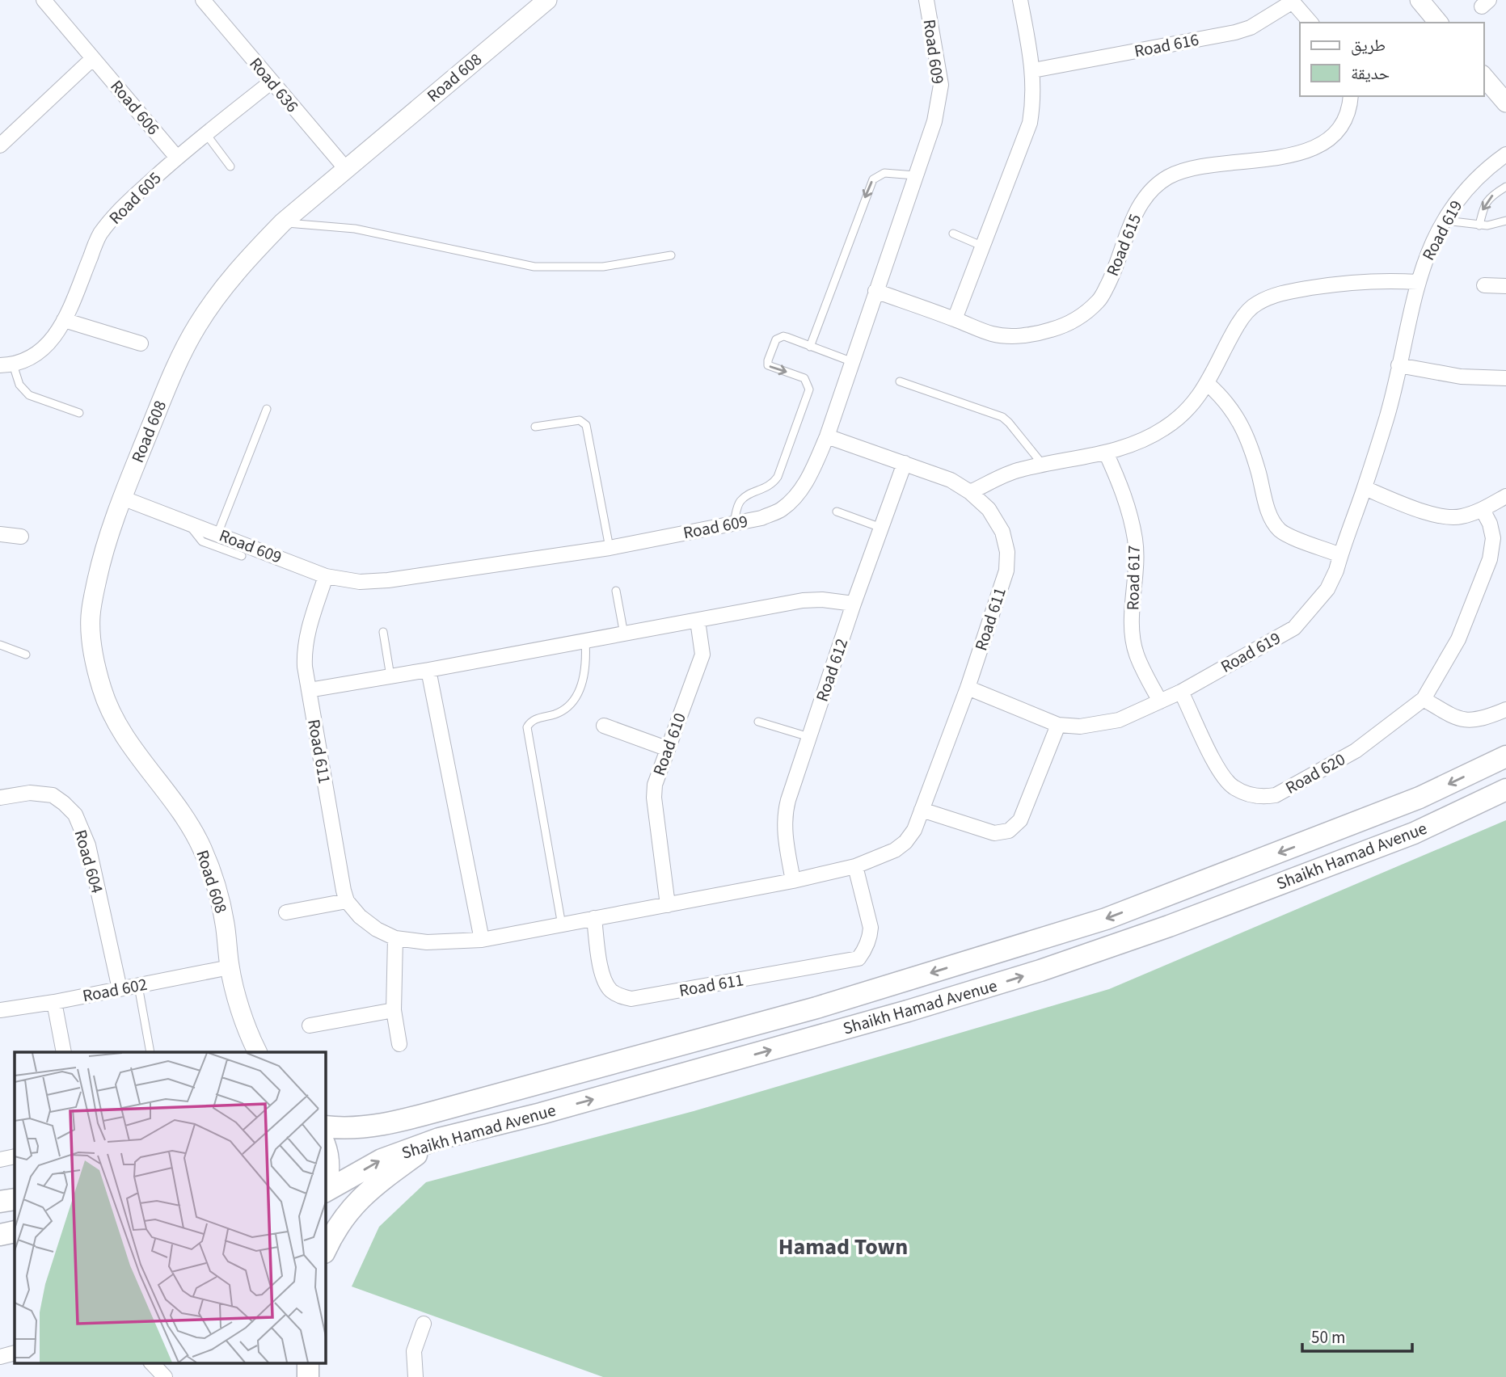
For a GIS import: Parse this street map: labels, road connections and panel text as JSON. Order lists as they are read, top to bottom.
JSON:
{
  "streets": {
    "main road": ["Shaikh Hamad Avenue"],
    "street": [
      "Road 616",
      "Road 609",
      "Road 608",
      "Road 636",
      "Road 606",
      "Road 605",
      "Road 619",
      "Road 615",
      "Road 617",
      "Road 611",
      "Road 612",
      "Road 610",
      "Road 620",
      "Road 604",
      "Road 602"
    ]
  },
  "crossings": [
    ["Road 609", "Road 608"],
    ["Road 609", "Road 615"],
    ["Road 609", "Road 611"],
    ["Road 608", "Road 636"],
    ["Road 608", "Road 602"],
    ["Road 636", "Road 605"],
    ["Road 606", "Road 605"],
    ["Road 619", "Road 617"],
    ["Road 619", "Road 611"],
    ["Road 619", "Road 620"],
    ["Road 611", "Road 612"],
    ["Road 611", "Road 610"],
    ["Road 604", "Road 602"]
  ],
  "districts": ["Hamad Town"],
  "legend": ["طريق", "حديقة"],
  "scale_bar": "50 m"
}
